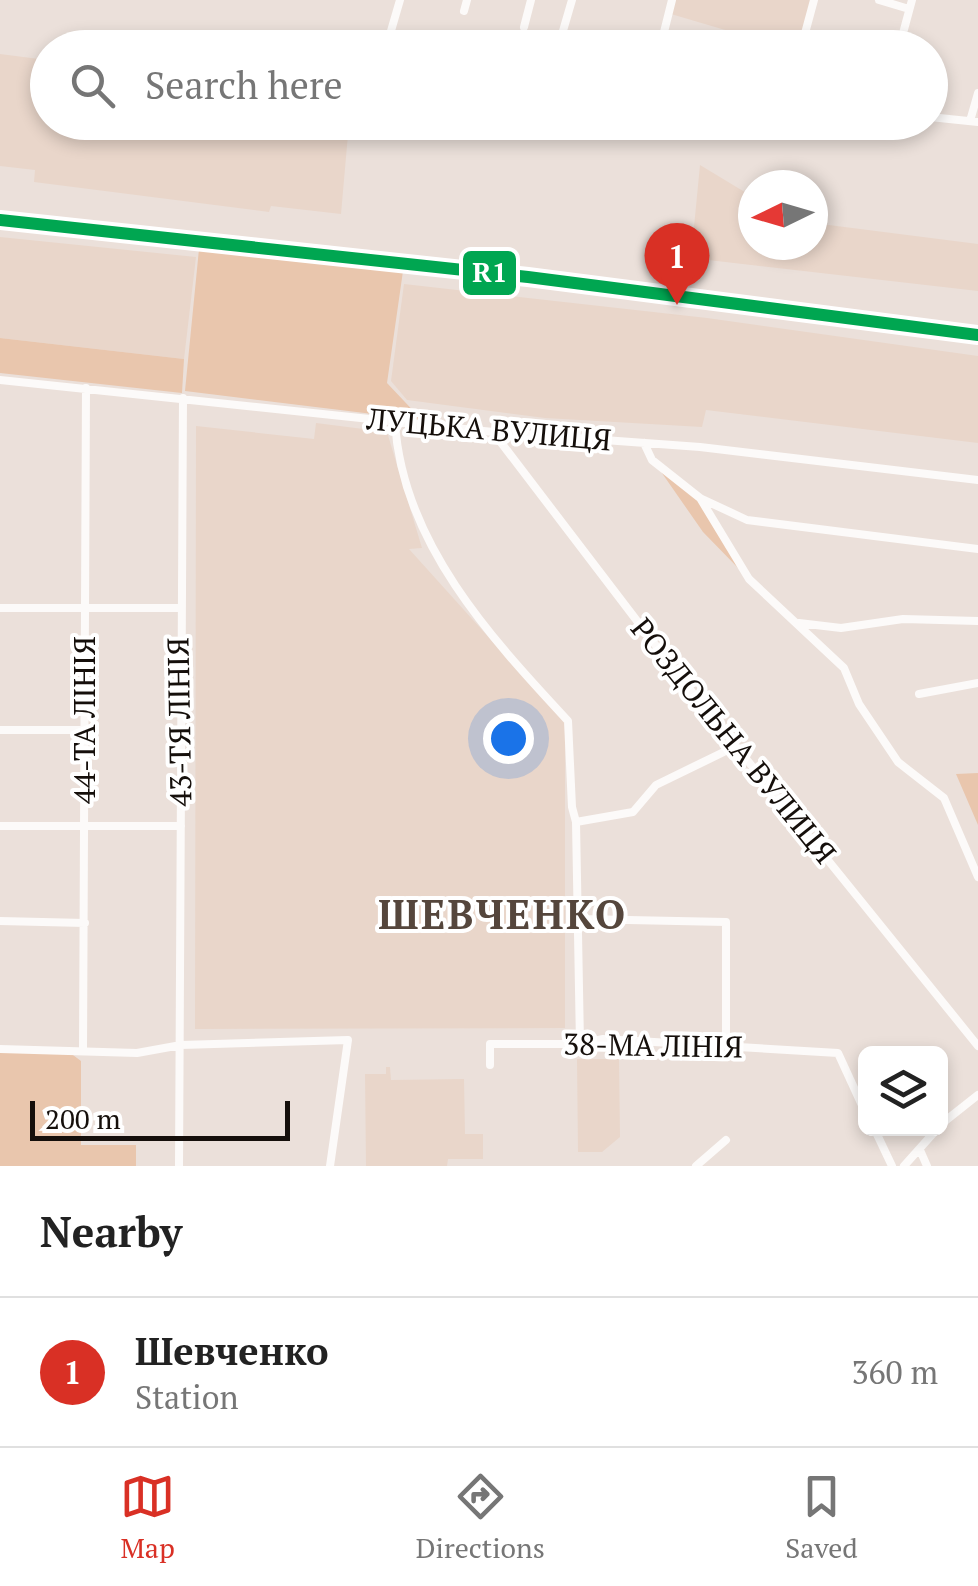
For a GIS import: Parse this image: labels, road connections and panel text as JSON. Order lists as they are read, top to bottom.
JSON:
{
  "streets": {
    "street": [
      "ЛУЦЬКА ВУЛИЦЯ",
      "44-ТА ЛІНІЯ",
      "43-ТЯ ЛІНІЯ",
      "РОЗДОЛЬНА ВУЛИЦЯ",
      "38-МА ЛІНІЯ"
    ]
  },
  "crossings": [
    ["ЛУЦЬКА ВУЛИЦЯ", "44-ТА ЛІНІЯ"],
    ["ЛУЦЬКА ВУЛИЦЯ", "43-ТЯ ЛІНІЯ"],
    ["ЛУЦЬКА ВУЛИЦЯ", "РОЗДОЛЬНА ВУЛИЦЯ"]
  ],
  "districts": ["ШЕВЧЕНКО"],
  "lines": ["transit line R1"],
  "scale_bar": "200 m",
  "north": "left",
  "page": {
    "search": "Search here",
    "pins": "1",
    "scale": "200 m",
    "heading": "Nearby",
    "list": [
      {
        "mark": "1",
        "name": "Шевченко",
        "note": "Station",
        "value": "360 m"
      }
    ],
    "nav": ["Map", "Directions", "Saved"]
  }
}
